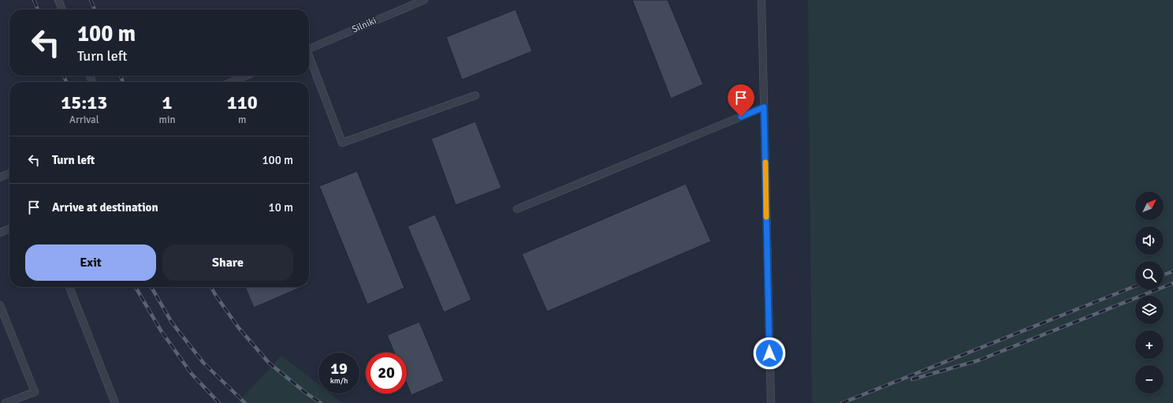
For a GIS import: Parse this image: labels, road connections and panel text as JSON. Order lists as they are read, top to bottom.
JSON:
{
  "streets": {
    "lane": ["Silniki"]
  },
  "north": "top right",
  "page": {
    "turn": ["100 m", "Turn left"],
    "eta": [
      "15:13",
      "Arrival",
      "1",
      "min",
      "110",
      "m"
    ],
    "list": [
      {
        "name": "Turn left",
        "value": "100 m"
      },
      {
        "name": "Arrive at destination",
        "value": "10 m"
      }
    ],
    "map_buttons": ["+", "−"],
    "buttons": ["Exit", "Share"],
    "speed": "19 km/h",
    "limit": "20"
  }
}
